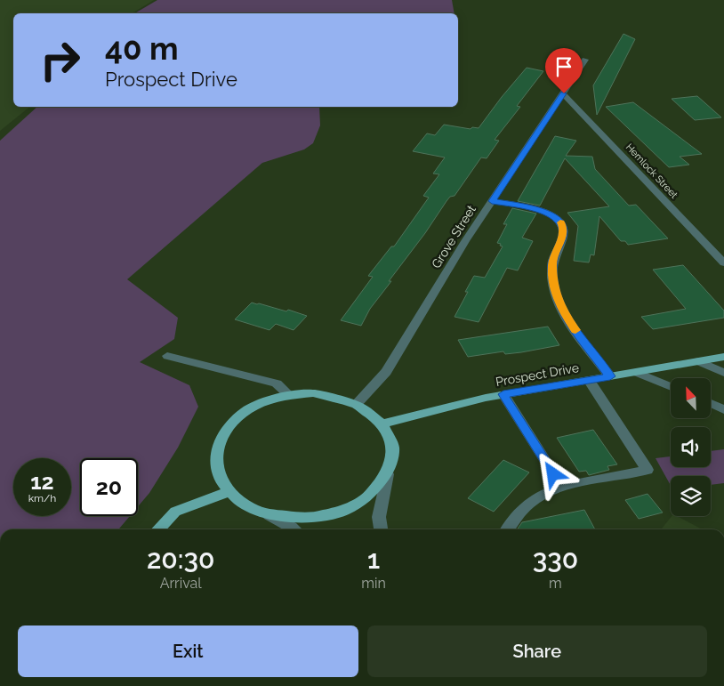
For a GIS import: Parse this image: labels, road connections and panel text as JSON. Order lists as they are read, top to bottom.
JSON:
{
  "streets": {
    "main road": ["Prospect Drive"],
    "street": ["Hemlock Street", "Grove Street"]
  },
  "crossings": [
    ["Hemlock Street", "Grove Street"],
    ["Grove Street", "Prospect Drive"]
  ],
  "north": "top left",
  "page": {
    "turn": ["40 m", "Prospect Drive"],
    "speed": "12 km/h",
    "limit": "20",
    "eta": [
      "20:30",
      "Arrival",
      "1",
      "min",
      "330",
      "m"
    ],
    "buttons": ["Exit", "Share"]
  }
}
